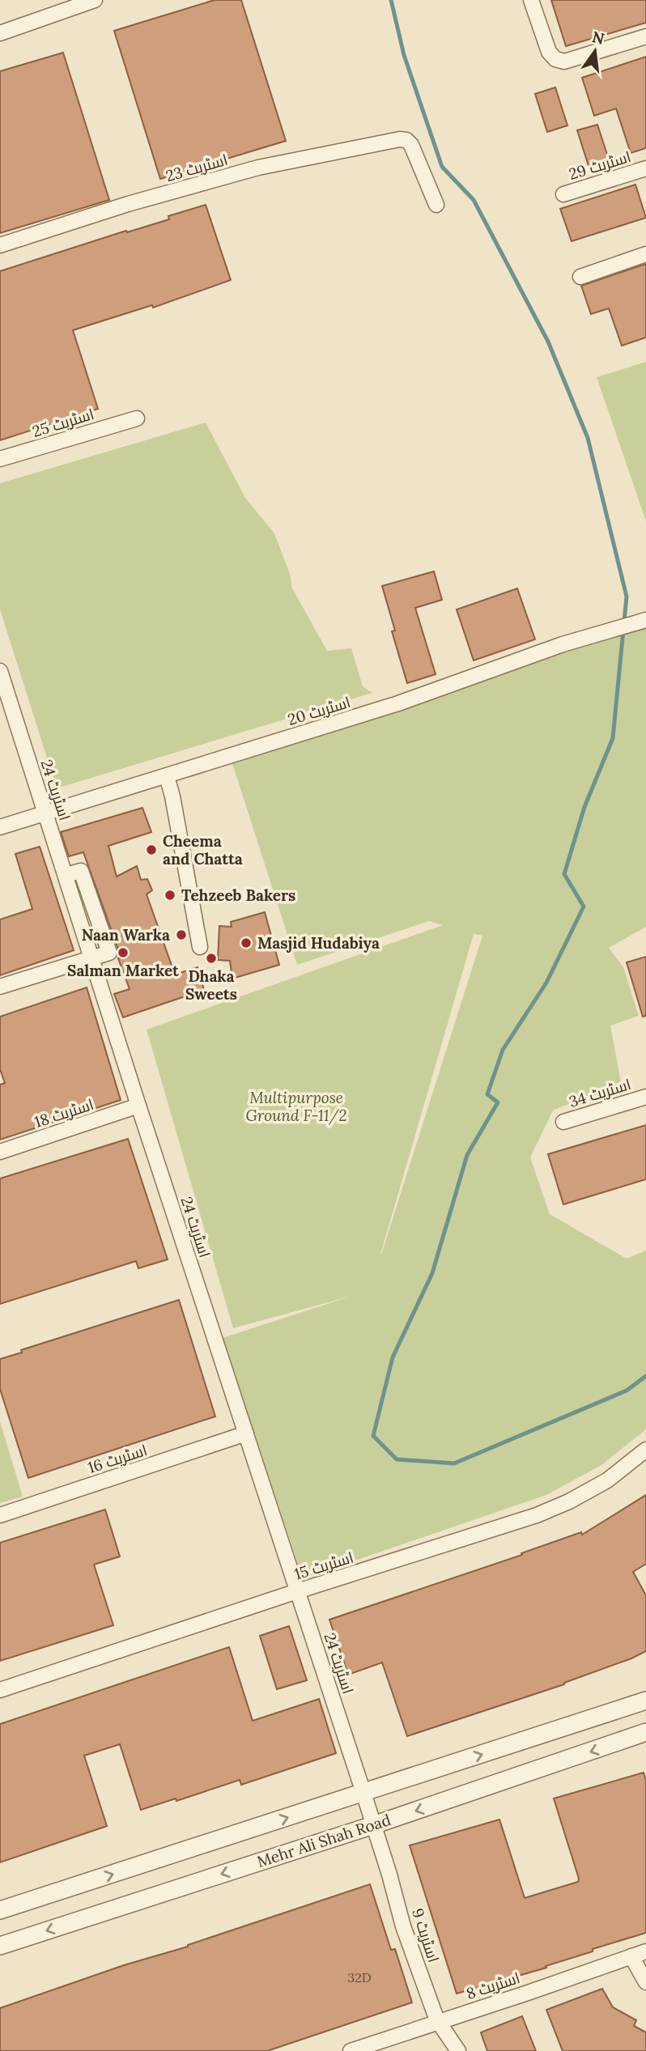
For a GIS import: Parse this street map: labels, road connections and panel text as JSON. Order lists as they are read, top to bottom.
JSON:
{
  "streets": {
    "street": [
      "اسٹریٹ 29",
      "اسٹریٹ 23",
      "اسٹریٹ 25",
      "اسٹریٹ 20",
      "اسٹریٹ 24",
      "اسٹریٹ 34",
      "اسٹریٹ 18",
      "اسٹریٹ 16",
      "اسٹریٹ 15",
      "Mehr Ali Shah Road",
      "اسٹریٹ 9",
      "اسٹریٹ 8"
    ]
  },
  "crossings": [
    ["اسٹریٹ 20", "اسٹریٹ 24"],
    ["اسٹریٹ 24", "اسٹریٹ 18"],
    ["اسٹریٹ 24", "اسٹریٹ 16"],
    ["اسٹریٹ 24", "اسٹریٹ 15"],
    ["اسٹریٹ 24", "Mehr Ali Shah Road"],
    ["اسٹریٹ 24", "اسٹریٹ 9"],
    ["Mehr Ali Shah Road", "اسٹریٹ 9"],
    ["اسٹریٹ 9", "اسٹریٹ 8"]
  ],
  "parks": ["Multipurpose Ground F-11/2"],
  "places": [
    "Cheema and Chatta",
    "Tehzeeb Bakers",
    "Naan Warka",
    "Masjid Hudabiya",
    "Salman Market",
    "Dhaka Sweets"
  ],
  "house_numbers": ["32D"],
  "north": "top"
}
